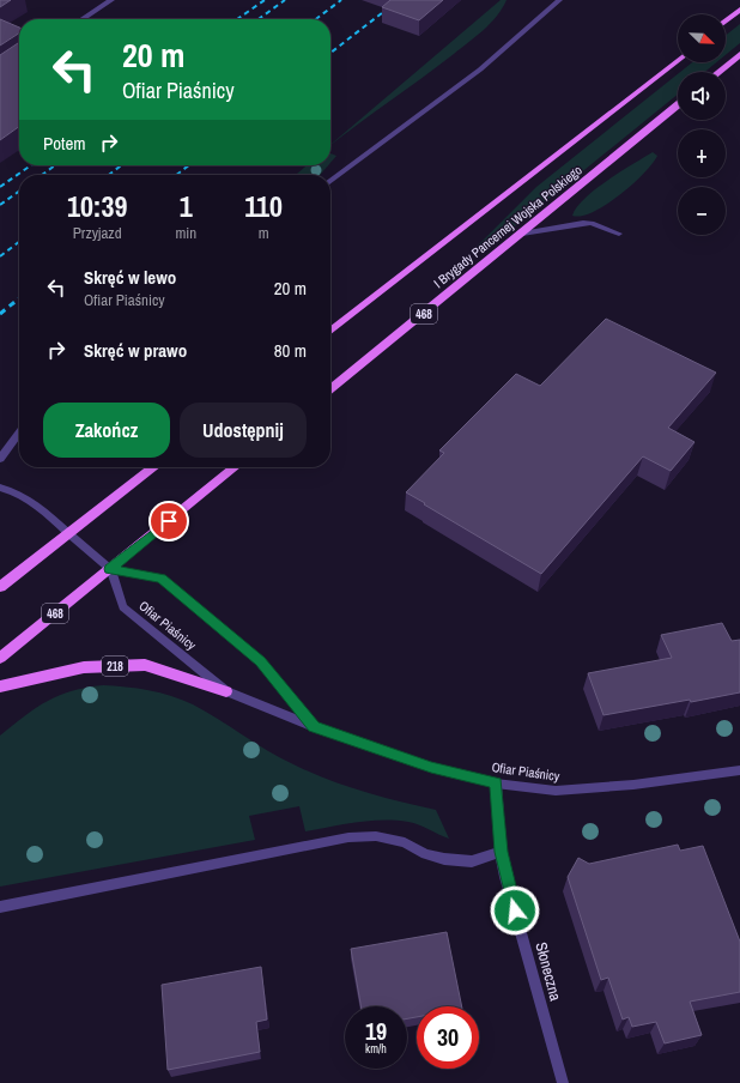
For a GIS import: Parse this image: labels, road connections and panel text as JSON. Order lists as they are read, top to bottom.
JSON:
{
  "streets": {
    "main road": ["I Brygady Pancernej Wojska Polskiego", "468", "218"],
    "street": ["Ofiar Piaśnicy", "Słoneczna"]
  },
  "crossings": [
    ["468", "Ofiar Piaśnicy"],
    ["Ofiar Piaśnicy", "218"],
    ["Ofiar Piaśnicy", "Słoneczna"]
  ],
  "north": "bottom right",
  "page": {
    "map_buttons": ["+", "−"],
    "turn": ["20 m", "Ofiar Piaśnicy"],
    "then": "Potem",
    "eta": [
      "10:39",
      "Przyjazd",
      "1",
      "min",
      "110",
      "m"
    ],
    "list": [
      {
        "name": "Skręć w lewo",
        "note": "Ofiar Piaśnicy",
        "value": "20 m"
      },
      {
        "name": "Skręć w prawo",
        "value": "80 m"
      }
    ],
    "buttons": ["Zakończ", "Udostępnij"],
    "speed": "19 km/h",
    "limit": "30"
  }
}
